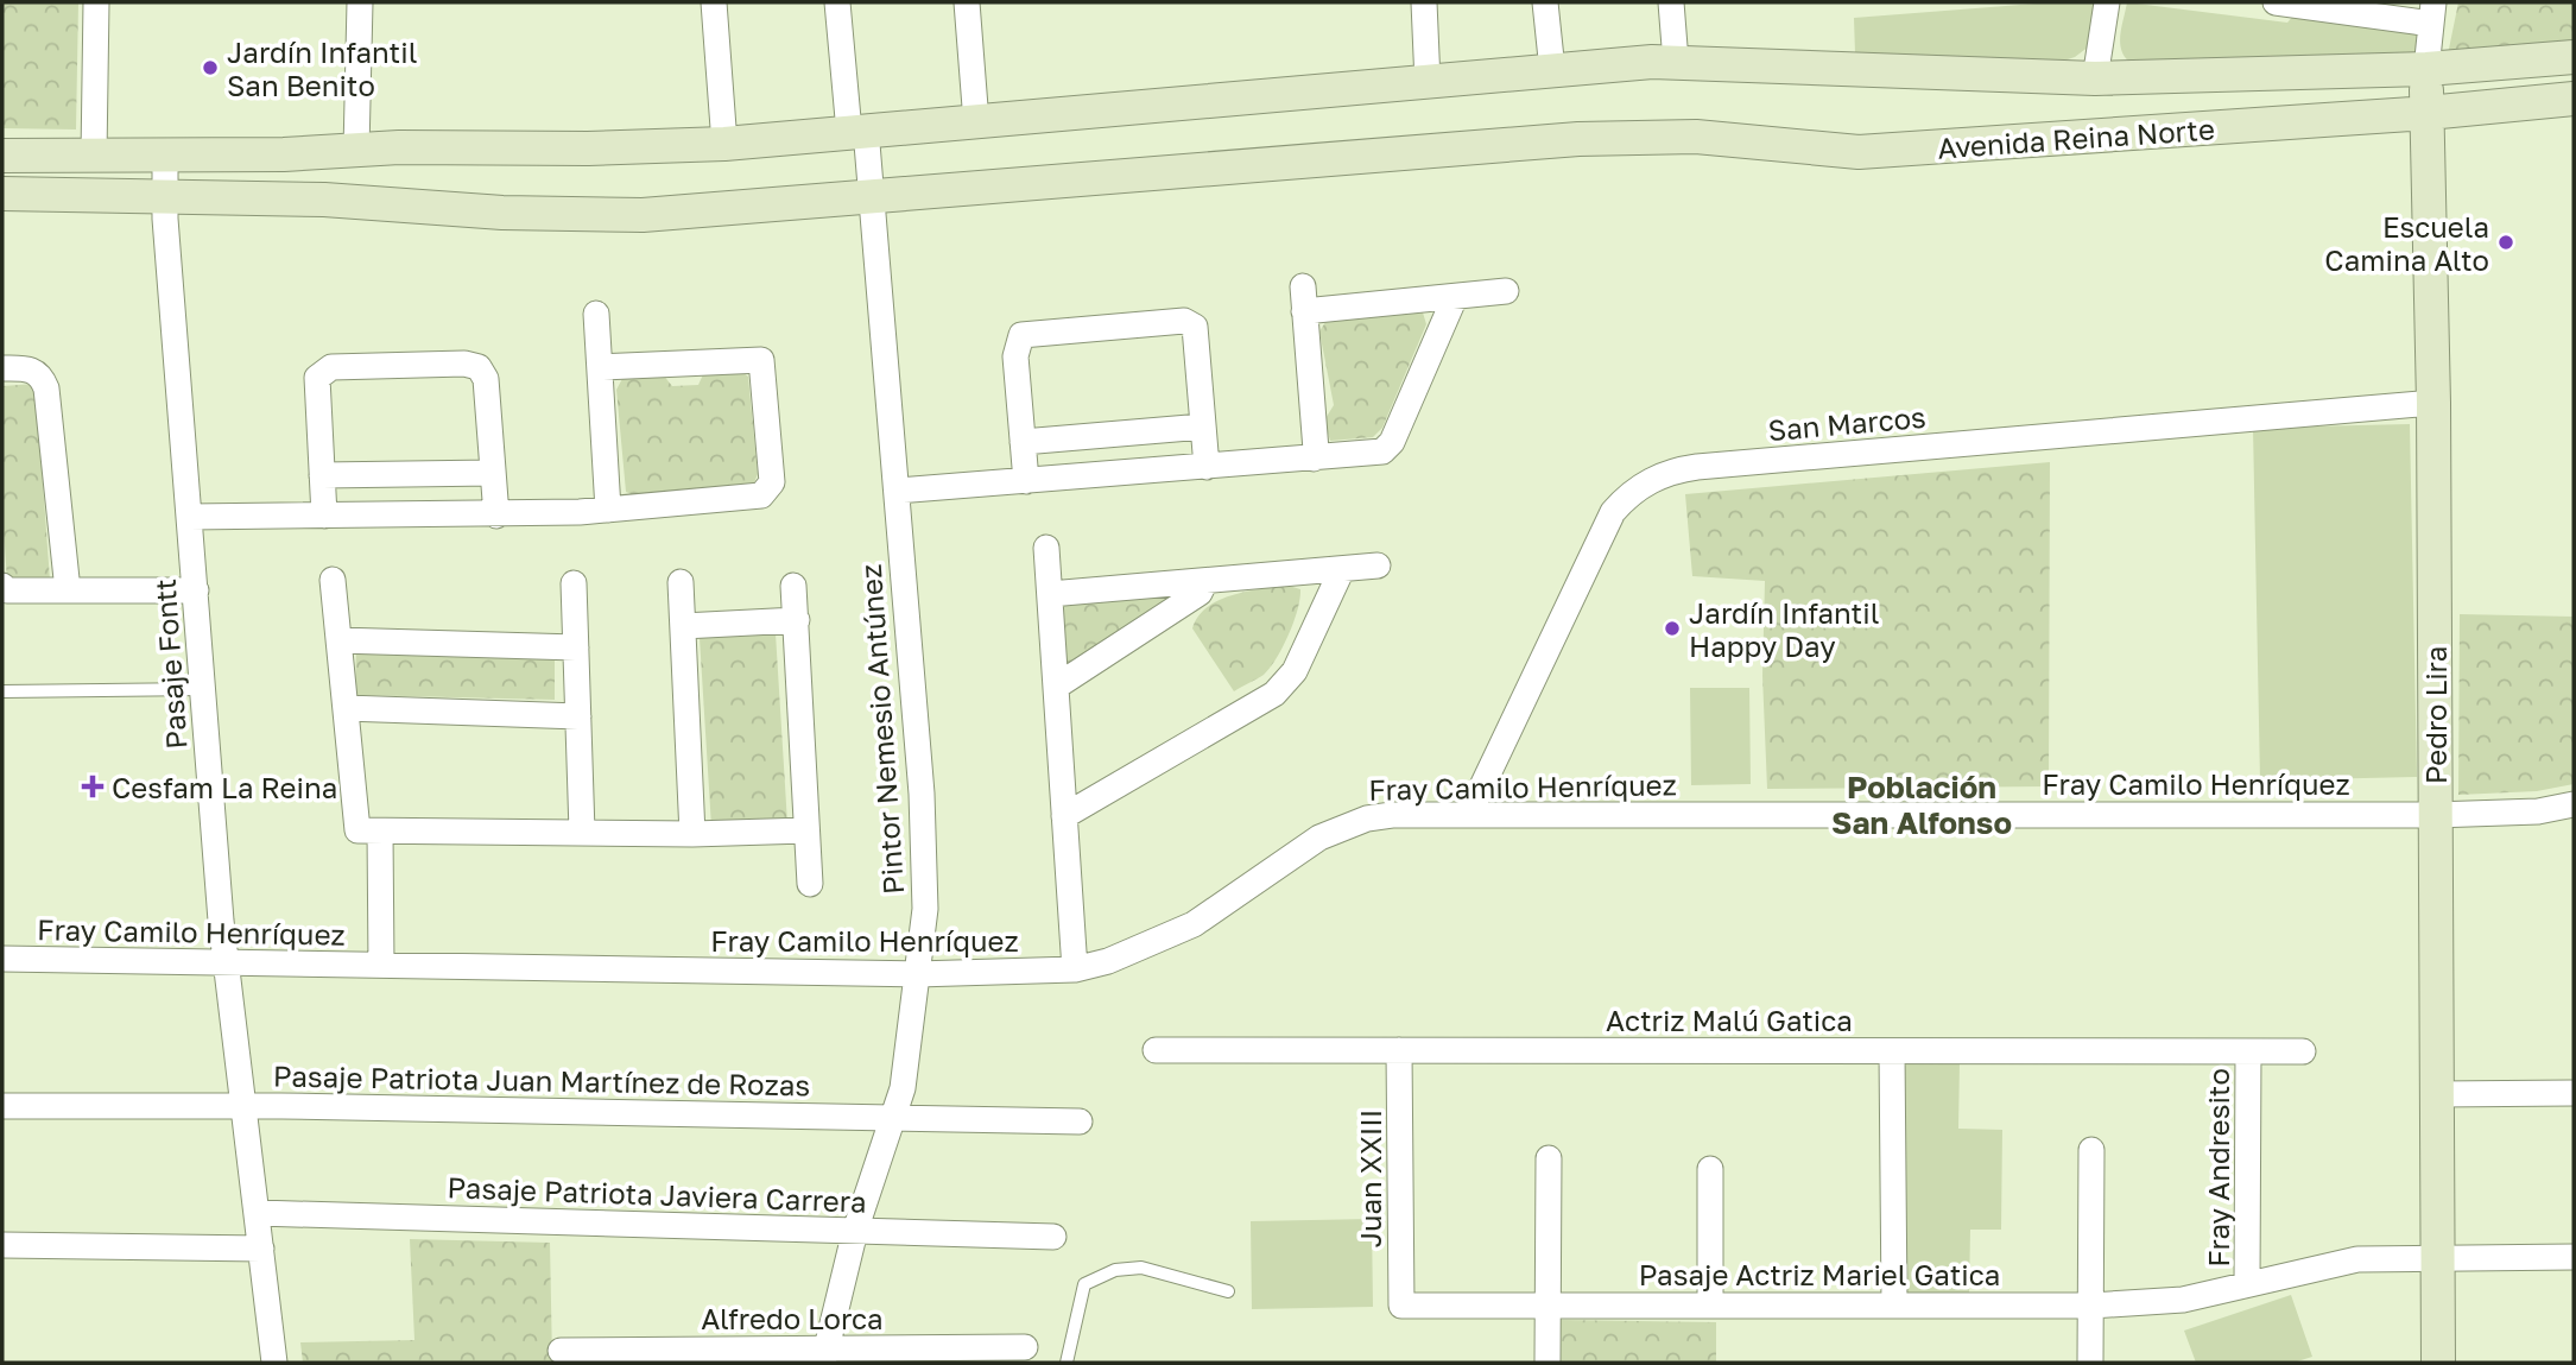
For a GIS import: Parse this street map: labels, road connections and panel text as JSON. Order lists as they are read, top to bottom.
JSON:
{
  "streets": {
    "street": [
      "Avenida Reina Norte",
      "San Marcos",
      "Pasaje Fontt",
      "Pedro Lira",
      "Pintor Nemesio Antúnez",
      "Fray Camilo Henríquez",
      "Actriz Malú Gatica",
      "Pasaje Patriota Juan Martínez de Rozas",
      "Fray Andresito",
      "Juan XXIII",
      "Pasaje Patriota Javiera Carrera",
      "Pasaje Actriz Mariel Gatica",
      "Alfredo Lorca"
    ]
  },
  "crossings": [
    ["Avenida Reina Norte", "Pasaje Fontt"],
    ["Avenida Reina Norte", "Pedro Lira"],
    ["Avenida Reina Norte", "Pintor Nemesio Antúnez"],
    ["San Marcos", "Pedro Lira"],
    ["San Marcos", "Fray Camilo Henríquez"],
    ["Pasaje Fontt", "Fray Camilo Henríquez"],
    ["Pasaje Fontt", "Pasaje Patriota Juan Martínez de Rozas"],
    ["Pasaje Fontt", "Pasaje Patriota Javiera Carrera"],
    ["Pedro Lira", "Fray Camilo Henríquez"],
    ["Pedro Lira", "Pasaje Actriz Mariel Gatica"],
    ["Pintor Nemesio Antúnez", "Fray Camilo Henríquez"],
    ["Pintor Nemesio Antúnez", "Pasaje Patriota Juan Martínez de Rozas"],
    ["Pintor Nemesio Antúnez", "Pasaje Patriota Javiera Carrera"],
    ["Pintor Nemesio Antúnez", "Alfredo Lorca"],
    ["Actriz Malú Gatica", "Fray Andresito"],
    ["Actriz Malú Gatica", "Juan XXIII"],
    ["Fray Andresito", "Pasaje Actriz Mariel Gatica"],
    ["Juan XXIII", "Pasaje Actriz Mariel Gatica"]
  ],
  "districts": ["Población San Alfonso"],
  "places": {
    "other": ["Jardín Infantil San Benito", "Escuela Camina Alto", "Jardín Infantil Happy Day"],
    "health": ["Cesfam La Reina"]
  }
}
